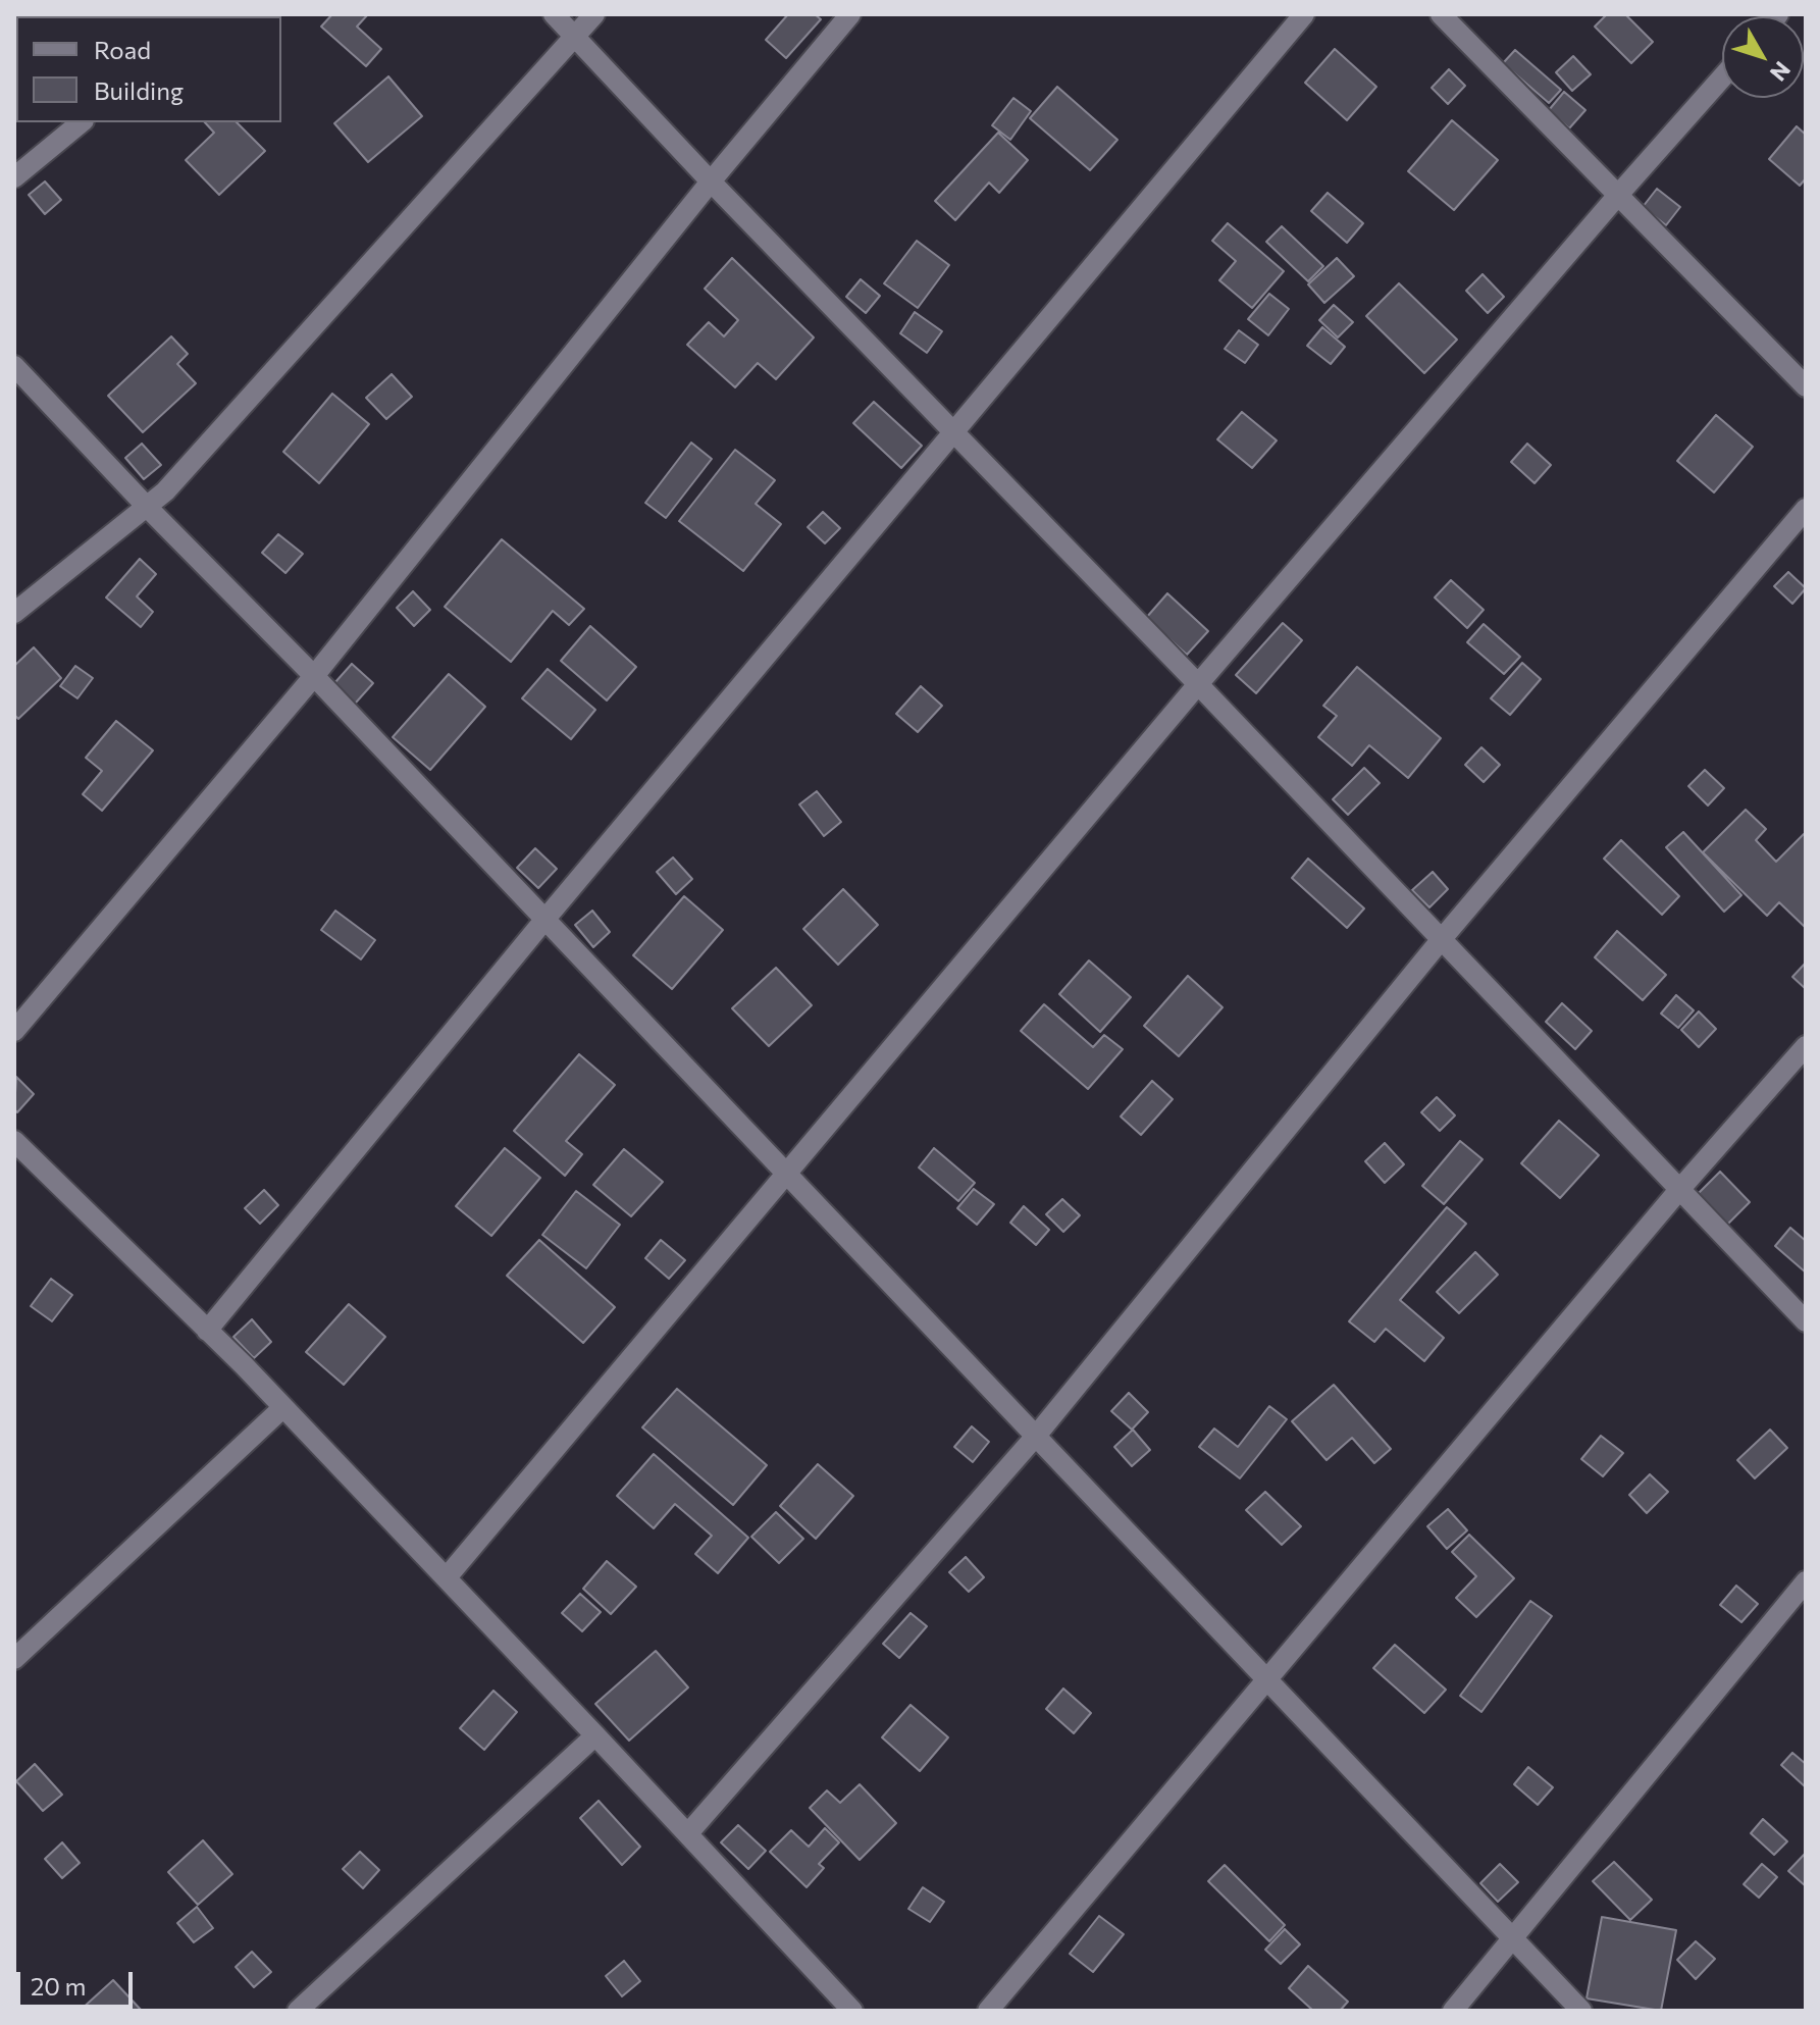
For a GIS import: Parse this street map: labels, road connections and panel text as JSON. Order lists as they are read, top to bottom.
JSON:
{
  "legend": ["Road", "Building"],
  "scale_bar": "20 m",
  "north": "bottom right"
}
